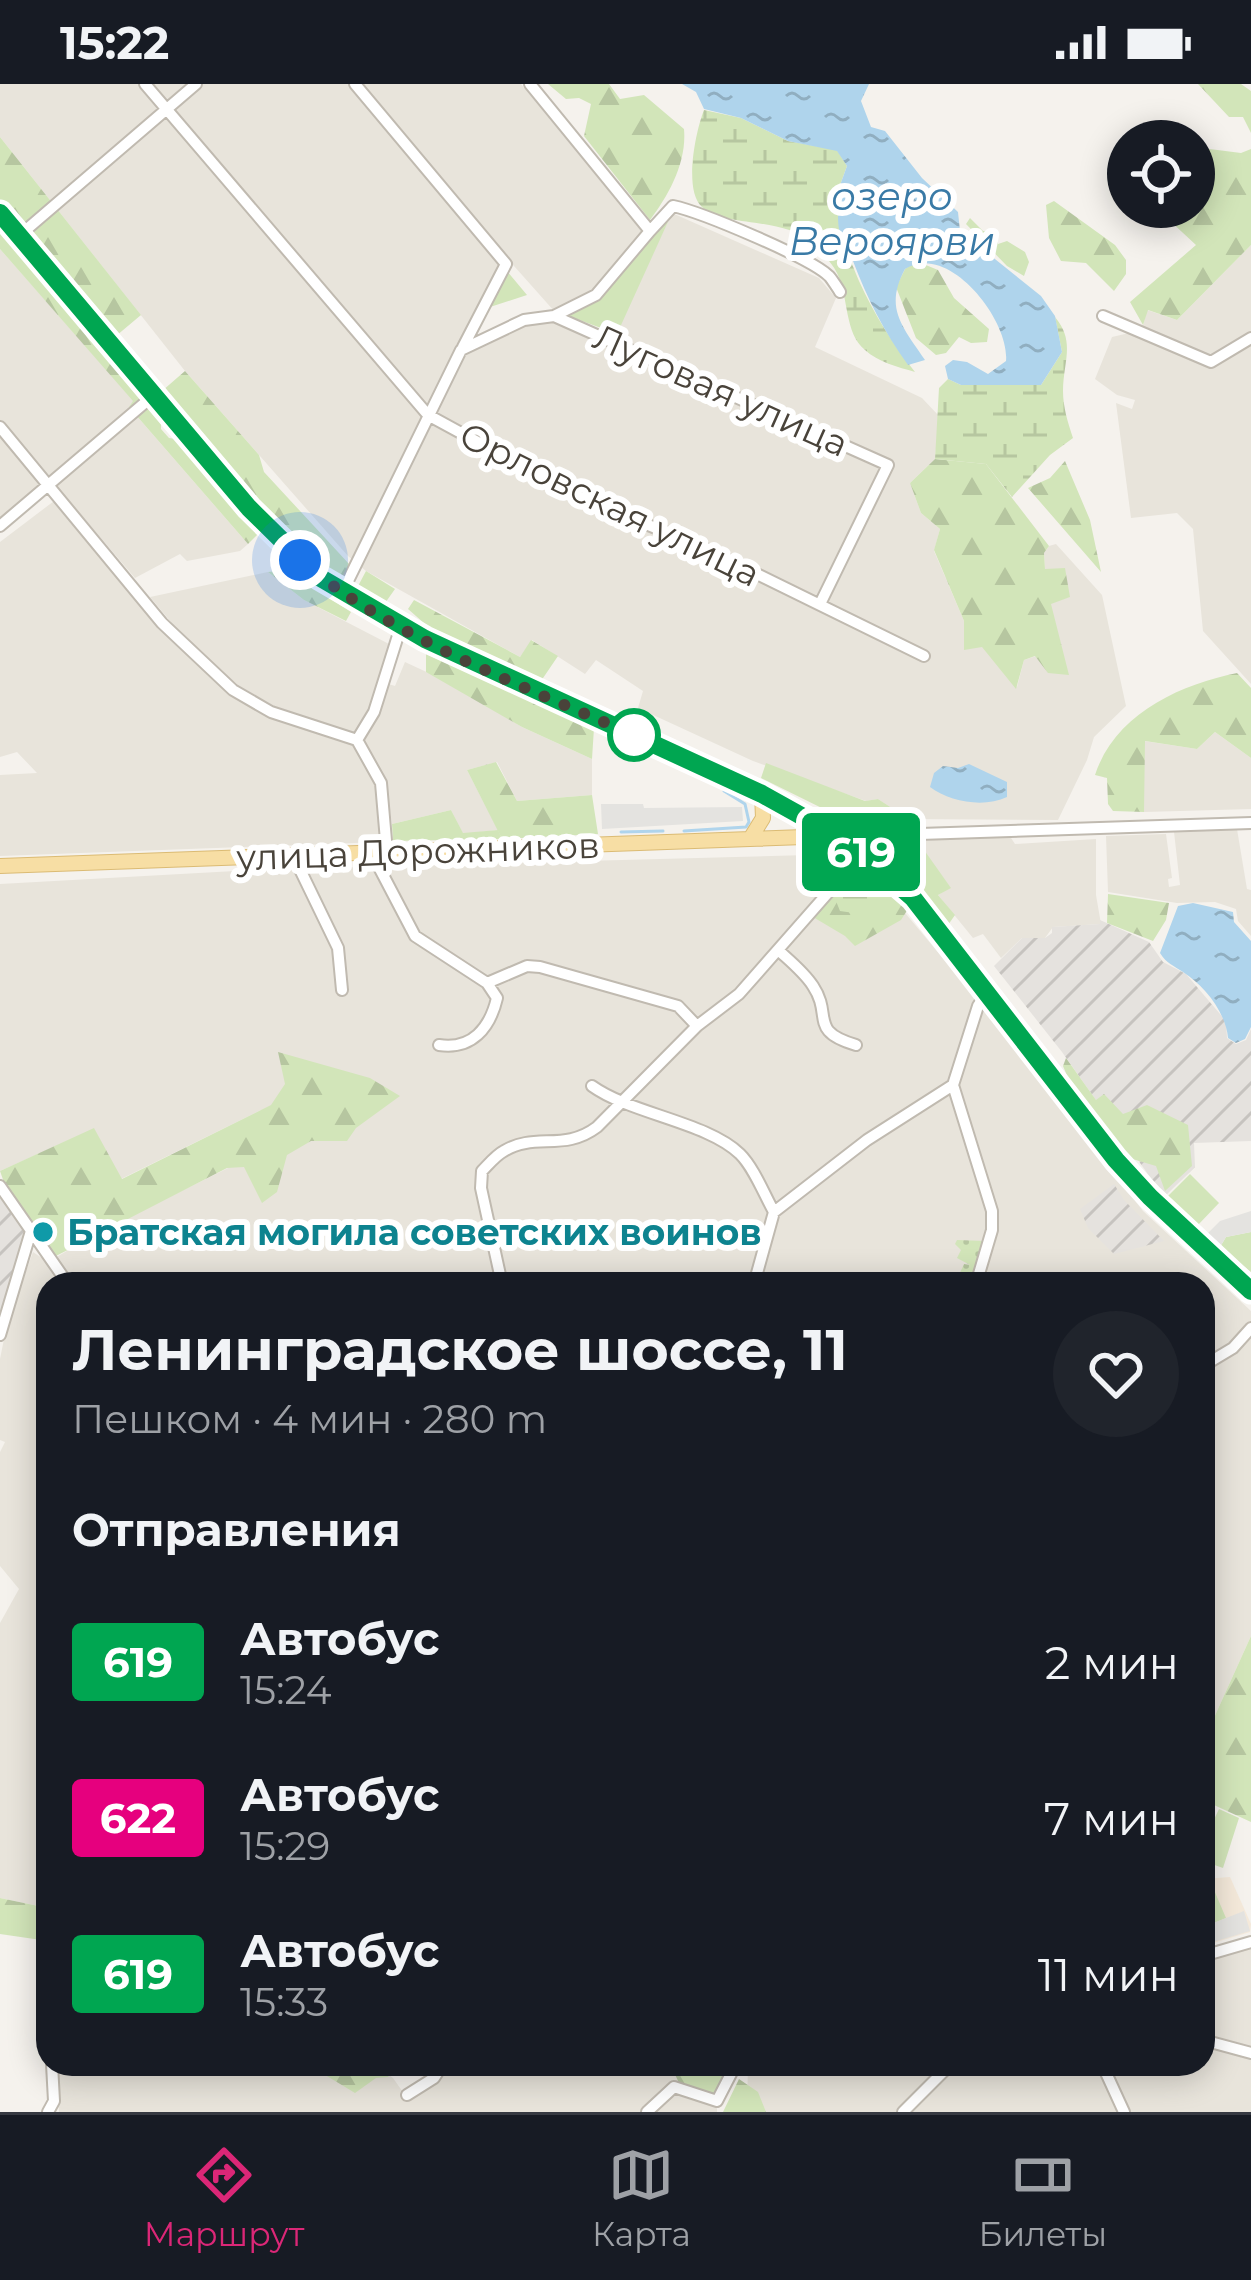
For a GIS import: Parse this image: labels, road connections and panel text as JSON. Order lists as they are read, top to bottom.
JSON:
{
  "streets": {
    "main road": ["улица Дорожников"],
    "street": ["Луговая улица", "Орловская улица"]
  },
  "crossings": [
    ["Луговая улица", "Орловская улица"]
  ],
  "water": ["озеро Вероярви"],
  "places": ["Братская могила советских воинов"],
  "lines": ["bus line 619"],
  "page": {
    "status": "15:22",
    "on_map": "619",
    "heading": [
      ["Ленинградское шоссе, 11", "Пешком · 4 мин · 280 m"],
      "Отправления"
    ],
    "list": [
      {
        "mark": "619",
        "name": "Автобус",
        "note": "15:24",
        "value": "2 мин"
      },
      {
        "mark": "622",
        "name": "Автобус",
        "note": "15:29",
        "value": "7 мин"
      },
      {
        "mark": "619",
        "name": "Автобус",
        "note": "15:33",
        "value": "11 мин"
      }
    ],
    "tabs": ["Маршрут", "Карта", "Билеты"]
  }
}
